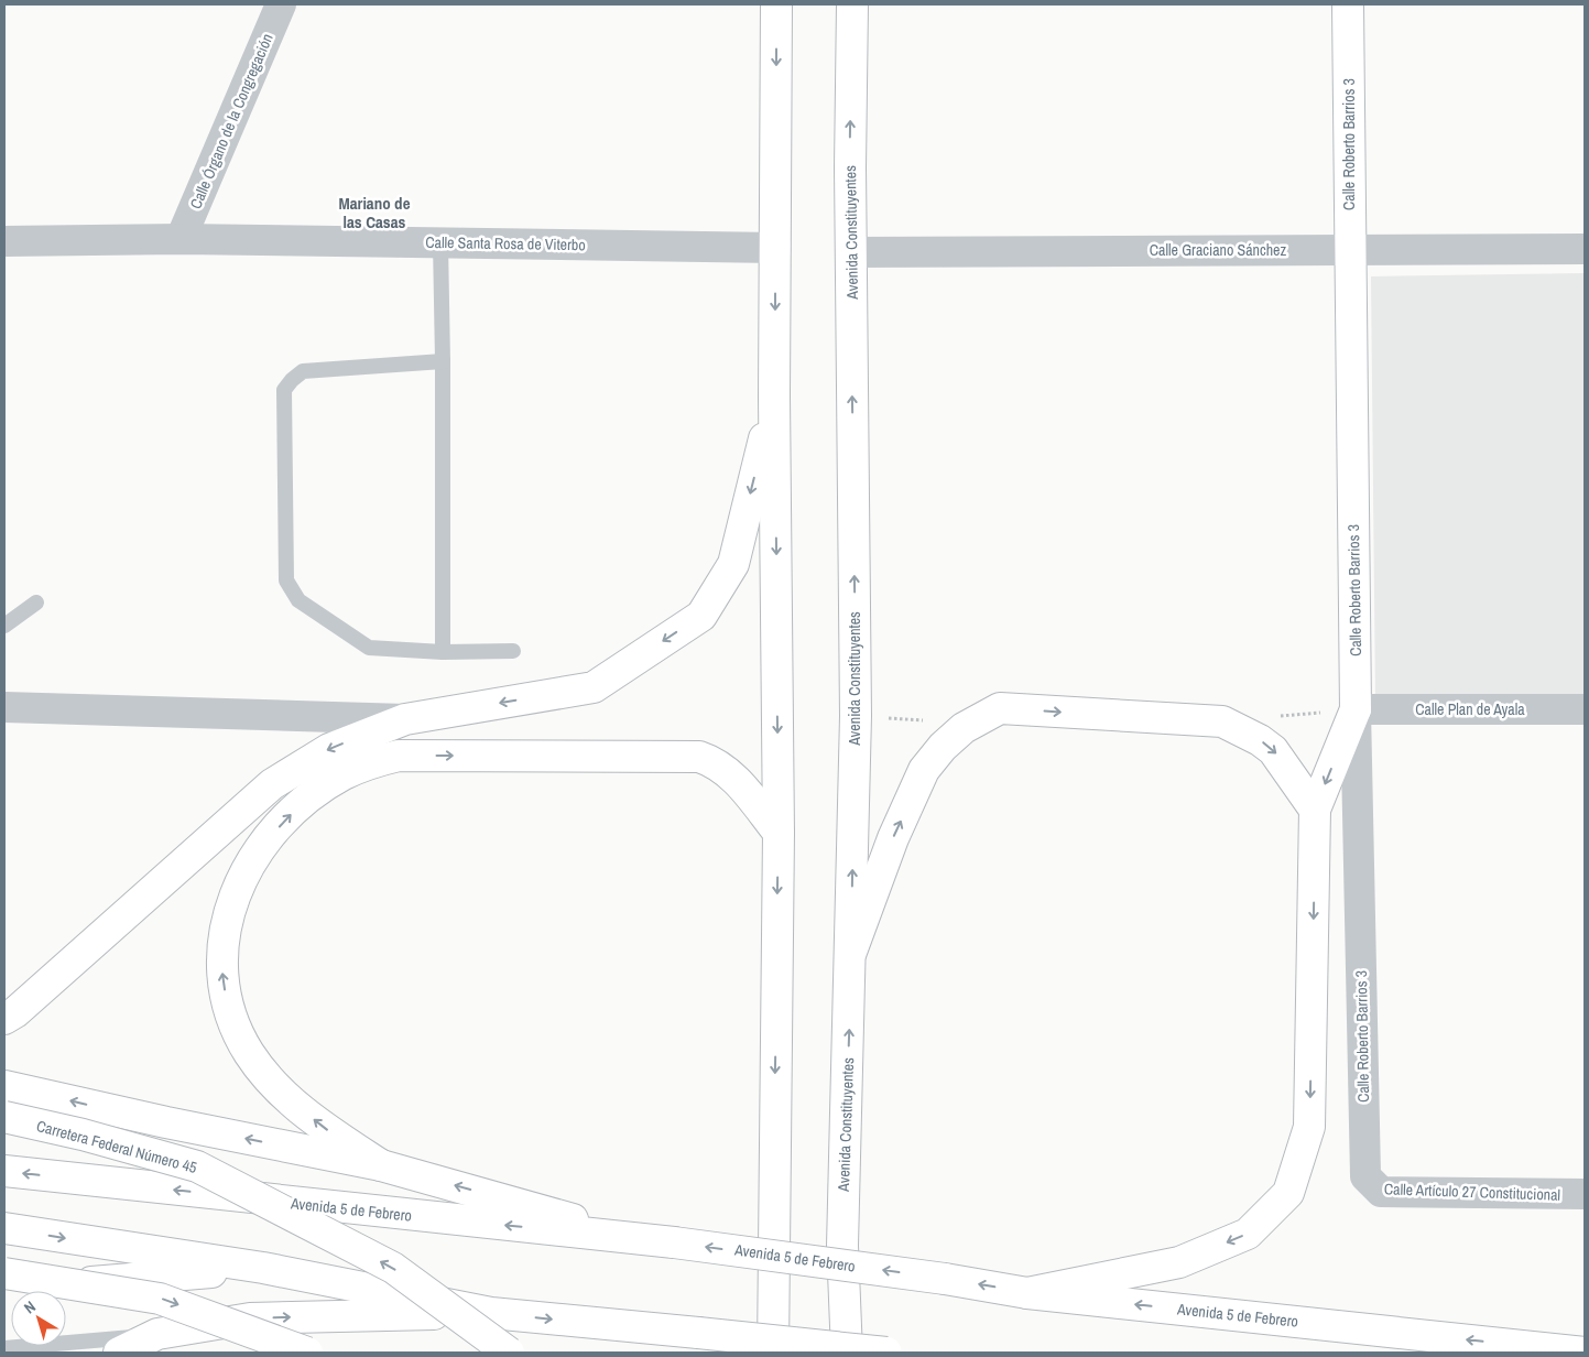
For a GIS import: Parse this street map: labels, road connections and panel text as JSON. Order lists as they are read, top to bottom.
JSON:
{
  "streets": {
    "main road": [
      "Calle Roberto Barrios 3",
      "Avenida Constituyentes",
      "Carretera Federal Número 45",
      "Avenida 5 de Febrero"
    ],
    "street": [
      "Calle Órgano de la Congregación",
      "Calle Santa Rosa de Viterbo",
      "Calle Graciano Sánchez",
      "Calle Plan de Ayala",
      "Calle Artículo 27 Constitucional"
    ]
  },
  "crossings": [
    ["Calle Órgano de la Congregación", "Calle Santa Rosa de Viterbo"],
    ["Calle Roberto Barrios 3", "Calle Graciano Sánchez"],
    ["Calle Roberto Barrios 3", "Calle Plan de Ayala"],
    ["Calle Roberto Barrios 3", "Calle Artículo 27 Constitucional"],
    ["Avenida Constituyentes", "Calle Graciano Sánchez"]
  ],
  "districts": ["Mariano de las Casas"],
  "north": "top left"
}
